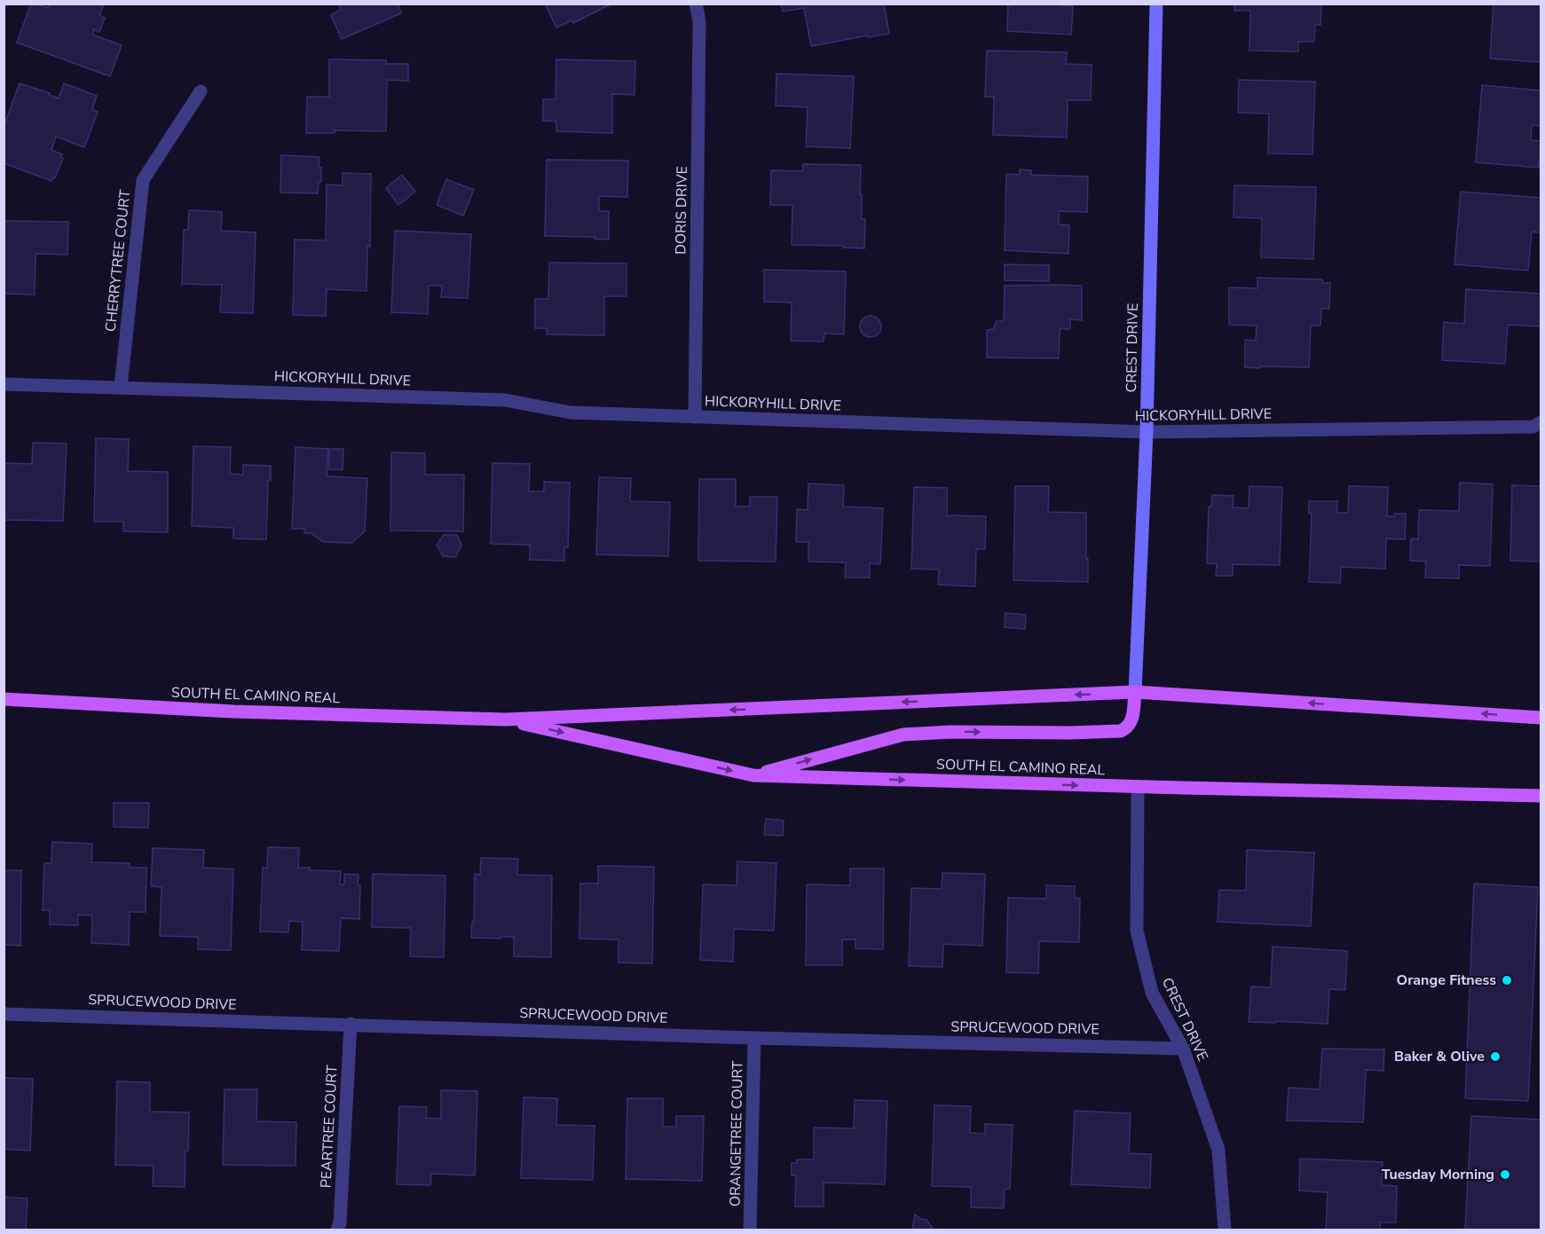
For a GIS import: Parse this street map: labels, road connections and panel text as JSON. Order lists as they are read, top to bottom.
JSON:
{
  "streets": {
    "main road": ["SOUTH EL CAMINO REAL"],
    "street": [
      "DORIS DRIVE",
      "CHERRYTREE COURT",
      "CREST DRIVE",
      "HICKORYHILL DRIVE",
      "SPRUCEWOOD DRIVE",
      "PEARTREE COURT",
      "ORANGETREE COURT"
    ]
  },
  "crossings": [
    ["DORIS DRIVE", "HICKORYHILL DRIVE"],
    ["CHERRYTREE COURT", "HICKORYHILL DRIVE"],
    ["CREST DRIVE", "HICKORYHILL DRIVE"],
    ["CREST DRIVE", "SOUTH EL CAMINO REAL"],
    ["CREST DRIVE", "SPRUCEWOOD DRIVE"],
    ["SPRUCEWOOD DRIVE", "PEARTREE COURT"],
    ["SPRUCEWOOD DRIVE", "ORANGETREE COURT"]
  ],
  "places": ["Orange Fitness", "Baker & Olive", "Tuesday Morning"]
}
